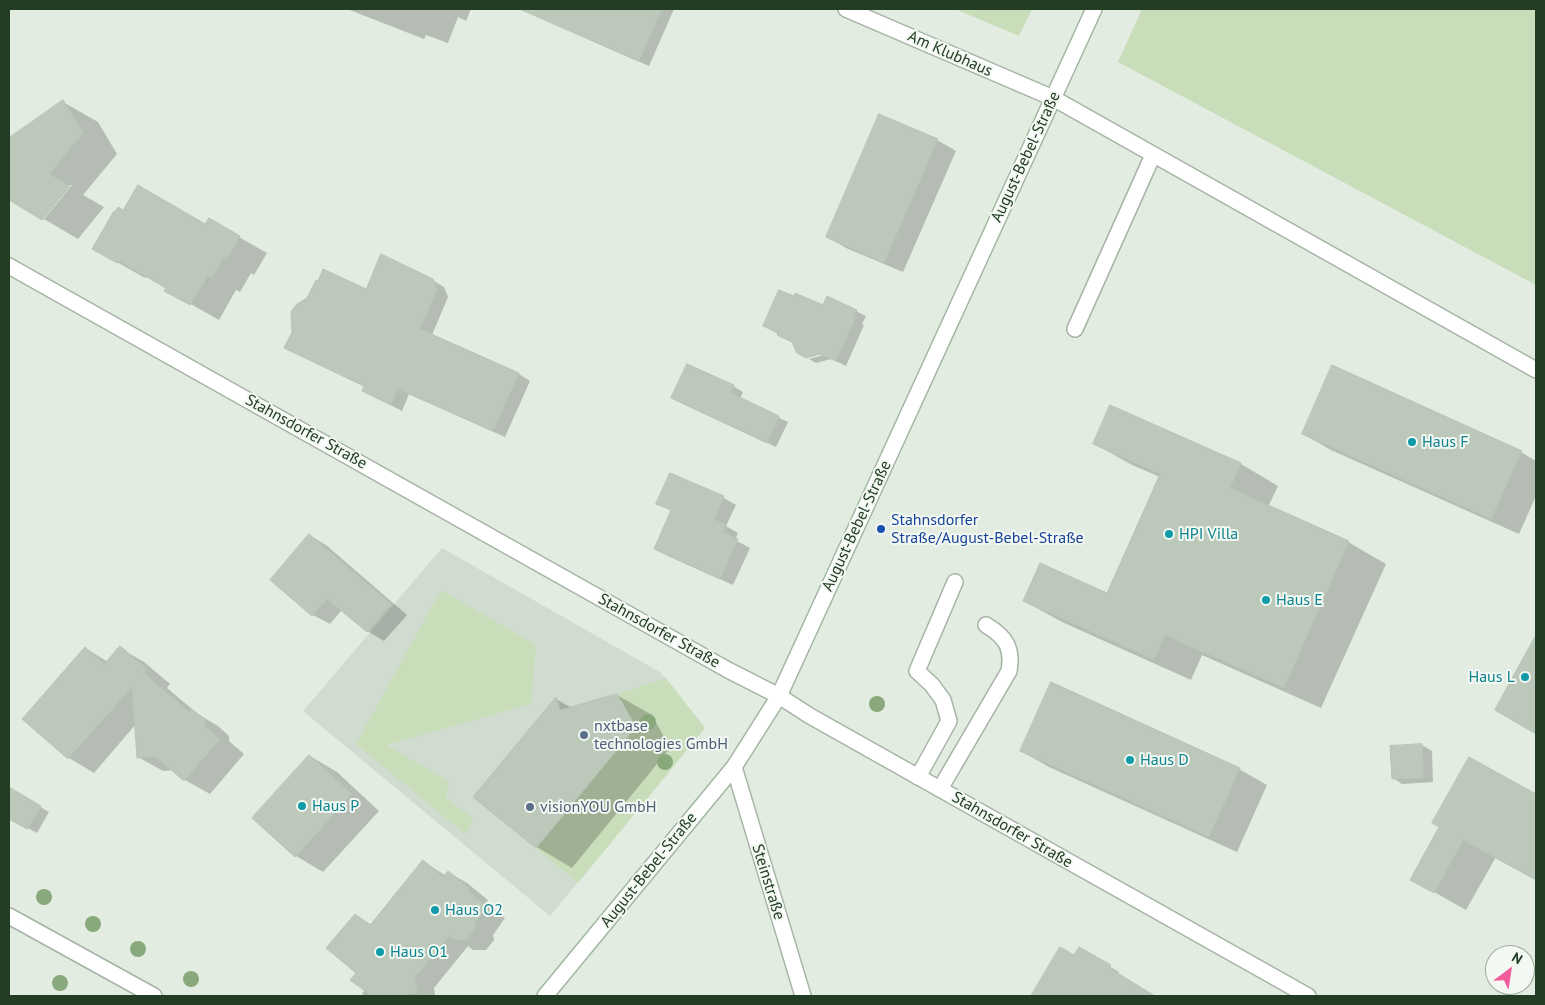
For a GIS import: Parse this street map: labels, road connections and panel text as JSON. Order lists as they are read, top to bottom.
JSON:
{
  "streets": {
    "street": [
      "Am Klubhaus",
      "August-Bebel-Straße",
      "Stahnsdorfer Straße",
      "Steinstraße"
    ]
  },
  "crossings": [
    ["Am Klubhaus", "August-Bebel-Straße"],
    ["August-Bebel-Straße", "Stahnsdorfer Straße"],
    ["August-Bebel-Straße", "Steinstraße"]
  ],
  "places": [
    "Haus F",
    "Stahnsdorfer Straße/August-Bebel-Straße",
    "HPI Villa",
    "Haus E",
    "Haus L",
    "nxtbase technologies GmbH",
    "Haus D",
    "Haus P",
    "visionYOU GmbH",
    "Haus O2",
    "Haus O1"
  ],
  "north": "top right"
}
